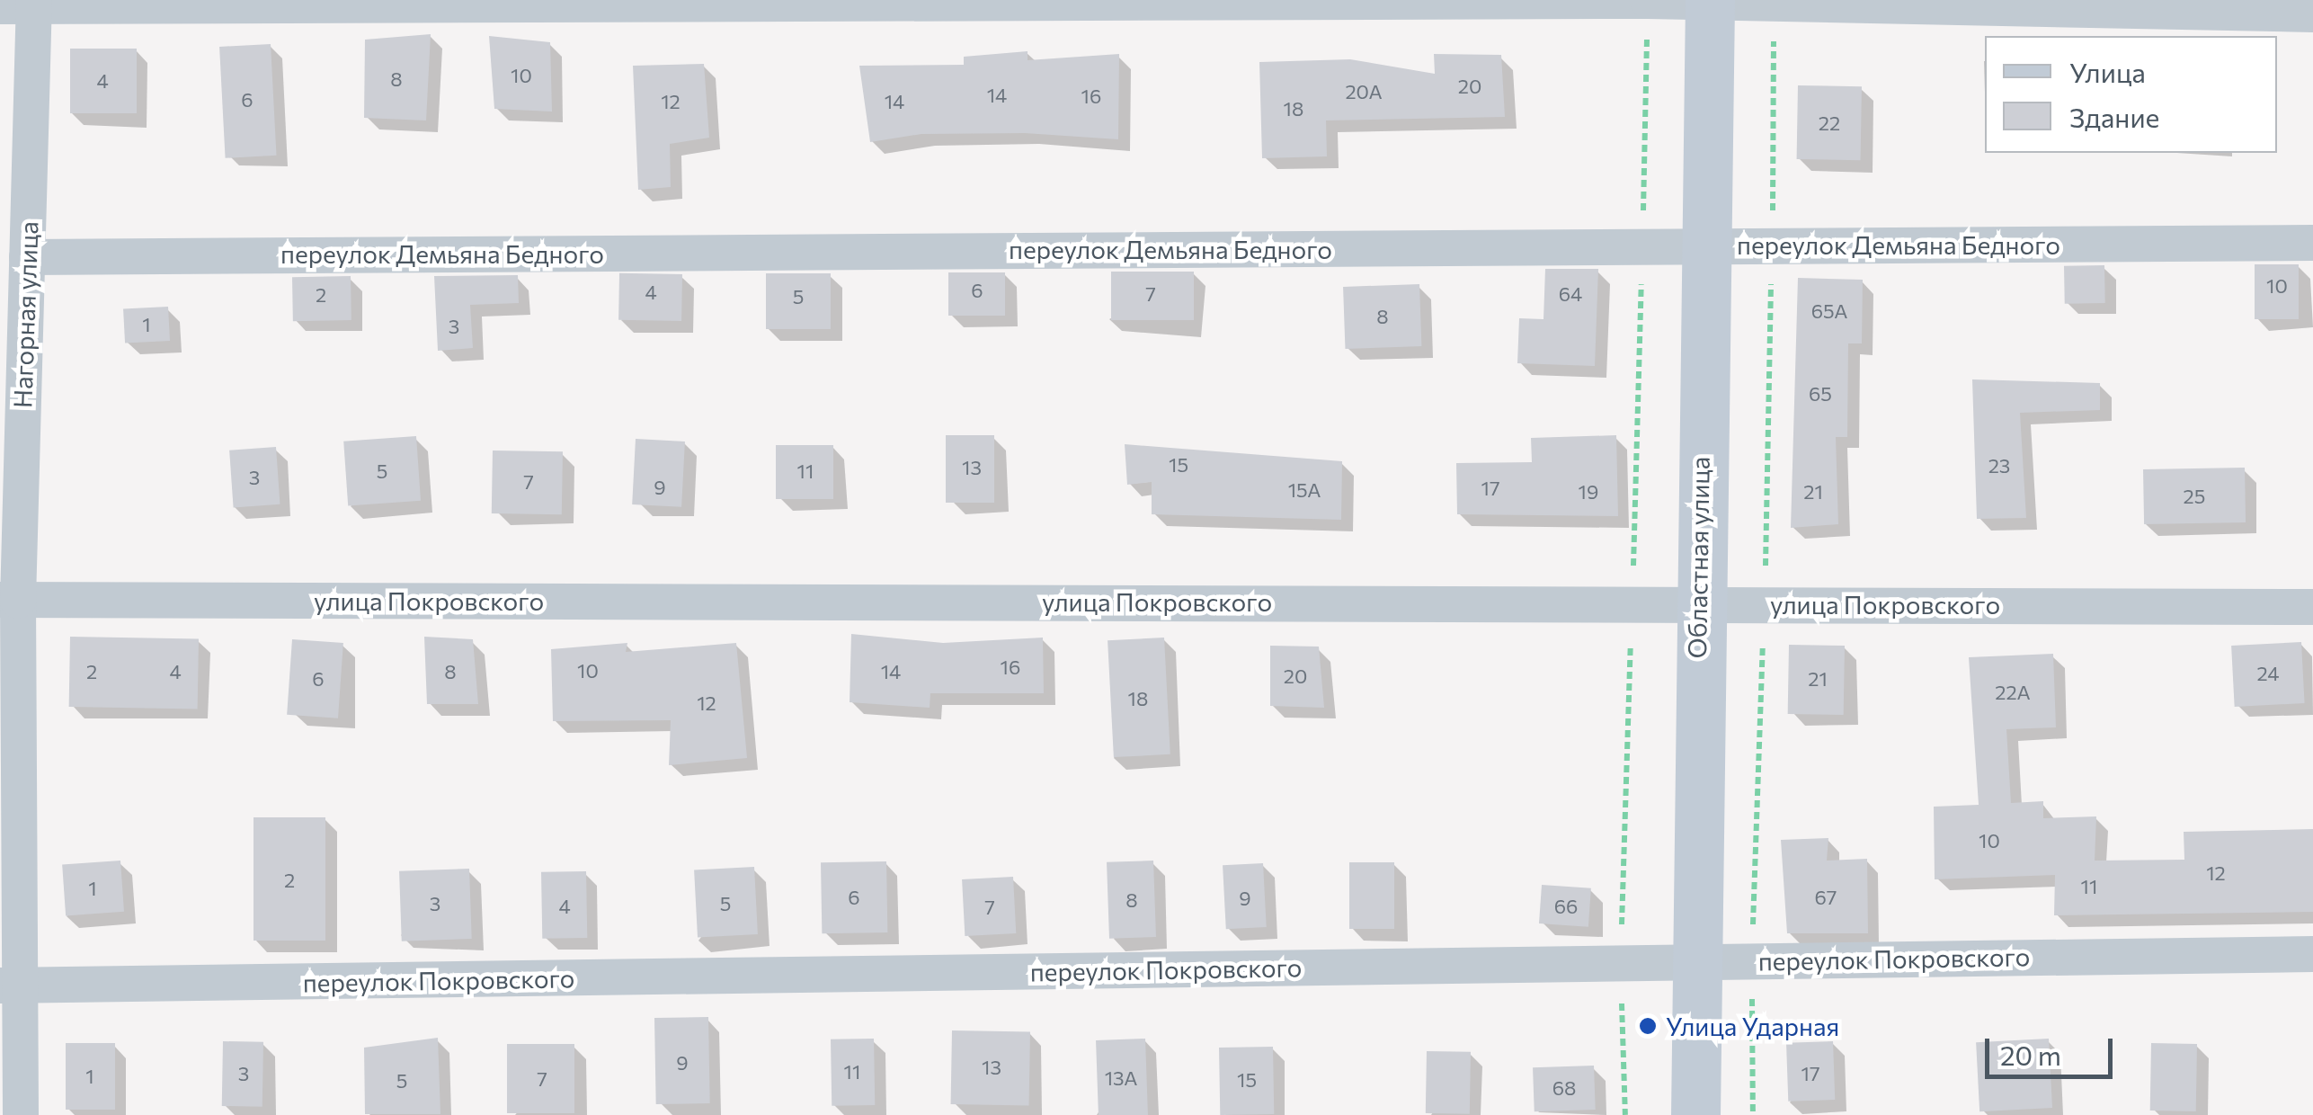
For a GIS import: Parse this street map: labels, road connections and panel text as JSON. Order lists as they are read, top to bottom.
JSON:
{
  "streets": {
    "main road": ["Областная улица"],
    "street": [
      "переулок Демьяна Бедного",
      "Нагорная улица",
      "улица Покровского",
      "переулок Покровского"
    ]
  },
  "crossings": [
    ["переулок Демьяна Бедного", "Нагорная улица"],
    ["переулок Демьяна Бедного", "Областная улица"],
    ["Нагорная улица", "улица Покровского"],
    ["Нагорная улица", "переулок Покровского"],
    ["Областная улица", "улица Покровского"],
    ["Областная улица", "переулок Покровского"]
  ],
  "places": ["Улица Ударная"],
  "house_numbers": [
    "10",
    "8",
    "4",
    "20",
    "20А",
    "14",
    "16",
    "6",
    "12",
    "14",
    "18",
    "22",
    "10",
    "6",
    "4",
    "7",
    "64",
    "2",
    "5",
    "65А",
    "8",
    "1",
    "3",
    "65",
    "15",
    "23",
    "13",
    "5",
    "11",
    "3",
    "7",
    "9",
    "17",
    "15А",
    "19",
    "21",
    "25",
    "16",
    "10",
    "2",
    "4",
    "8",
    "14",
    "24",
    "20",
    "6",
    "21",
    "22А",
    "18",
    "12",
    "10",
    "12",
    "2",
    "11",
    "1",
    "6",
    "67",
    "9",
    "8",
    "3",
    "5",
    "4",
    "66",
    "7",
    "9",
    "13",
    "11",
    "3",
    "17",
    "1",
    "13А",
    "7",
    "15",
    "5",
    "68"
  ],
  "legend": ["Улица", "Здание"],
  "scale_bar": "20 m"
}
